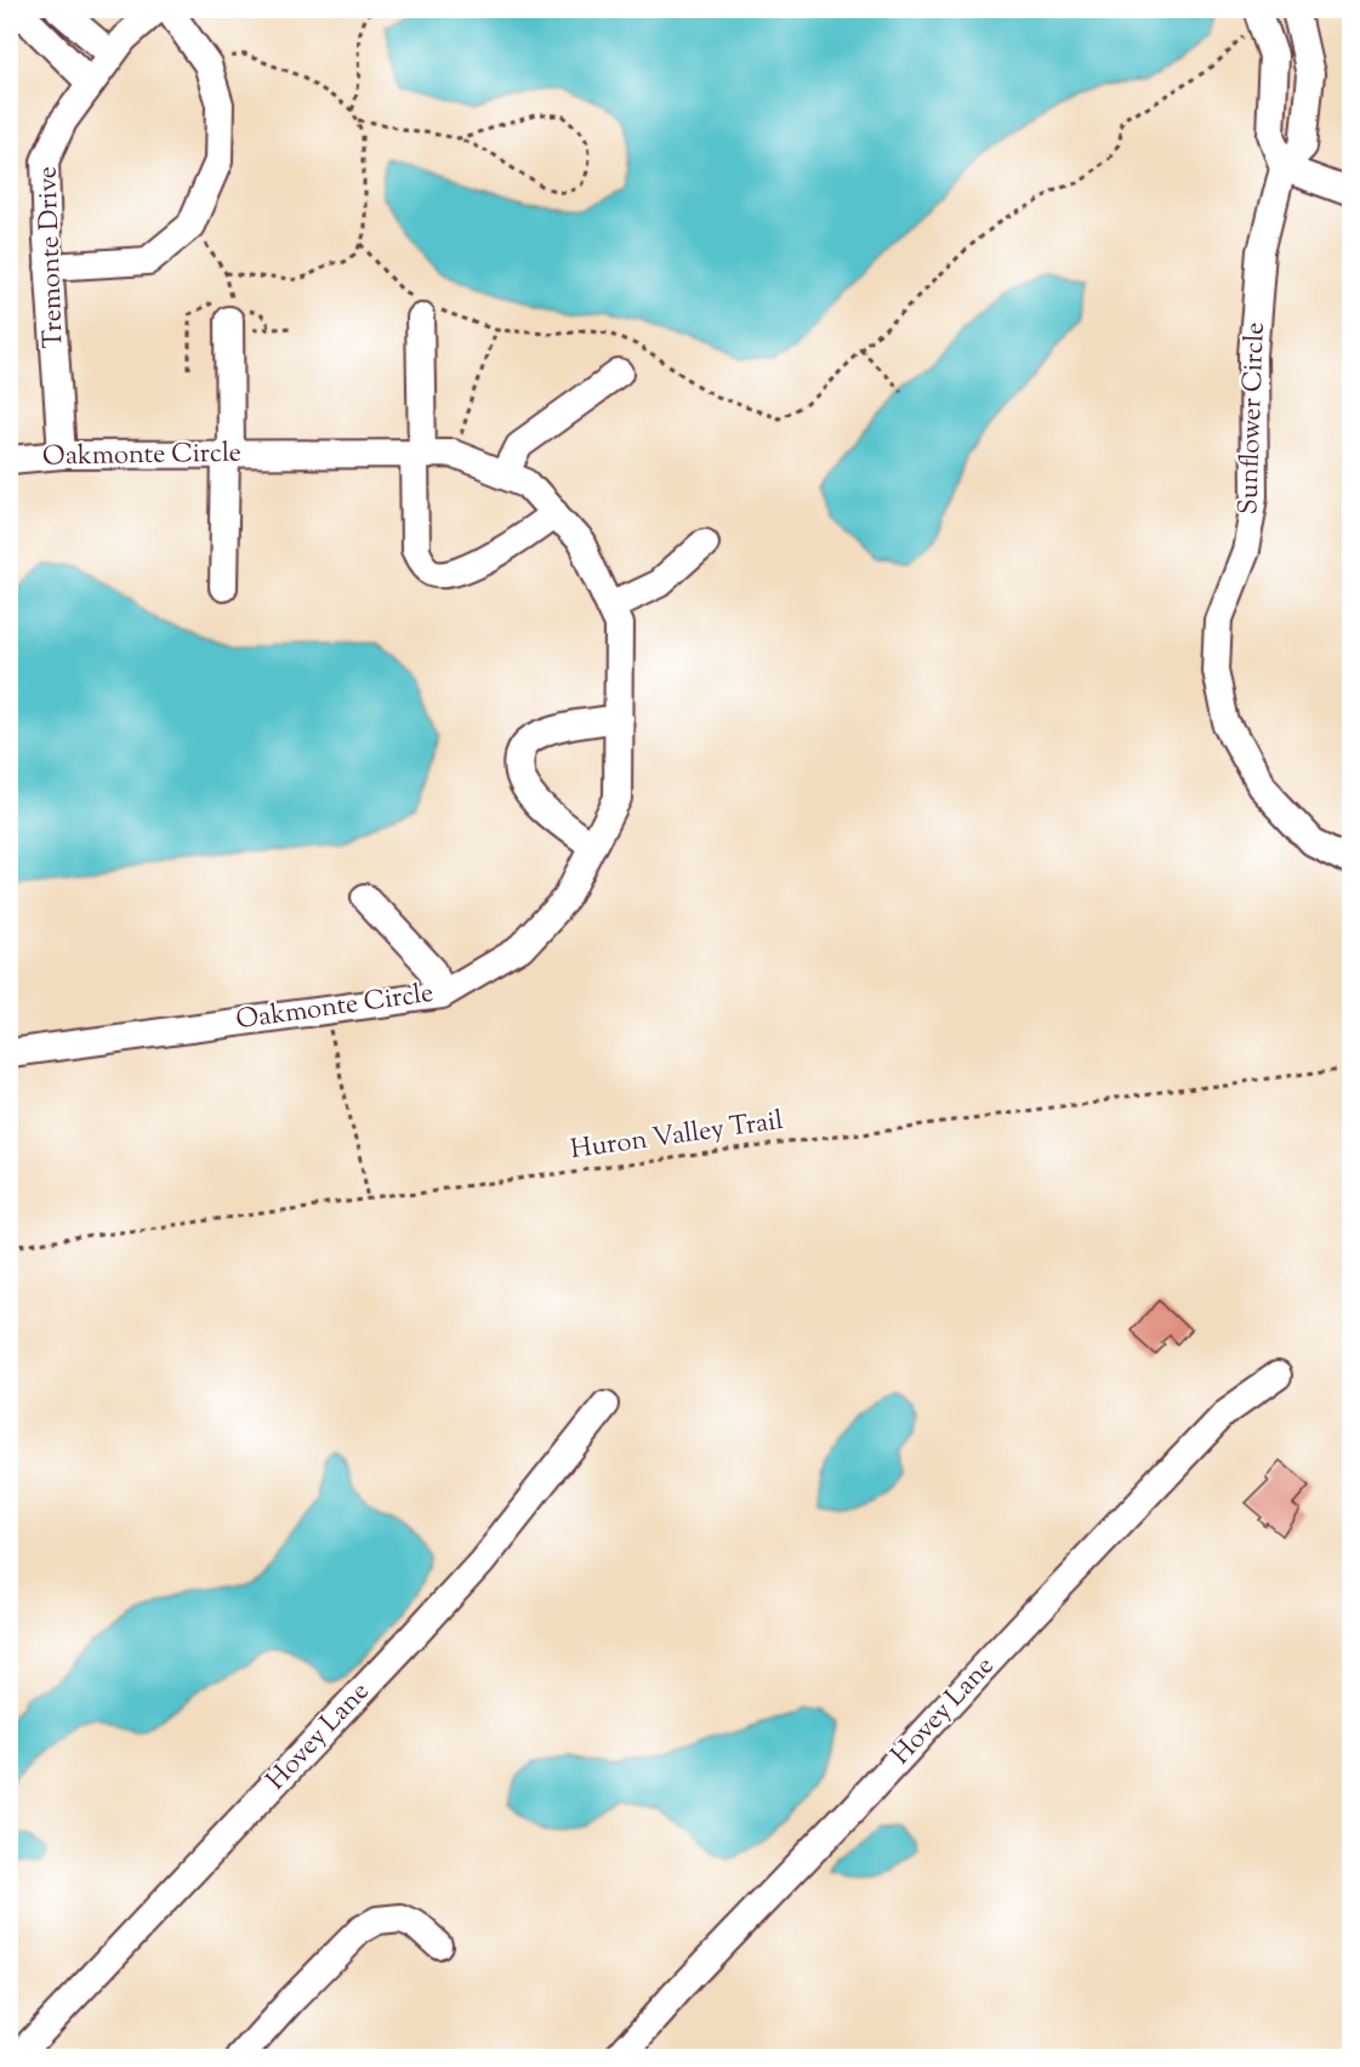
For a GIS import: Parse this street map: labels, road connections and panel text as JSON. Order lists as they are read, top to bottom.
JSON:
{
  "streets": {
    "street": [
      "Tremonte Drive",
      "Sunflower Circle",
      "Oakmonte Circle",
      "Hovey Lane"
    ],
    "path": ["Huron Valley Trail"]
  },
  "crossings": [
    ["Tremonte Drive", "Oakmonte Circle"]
  ]
}
